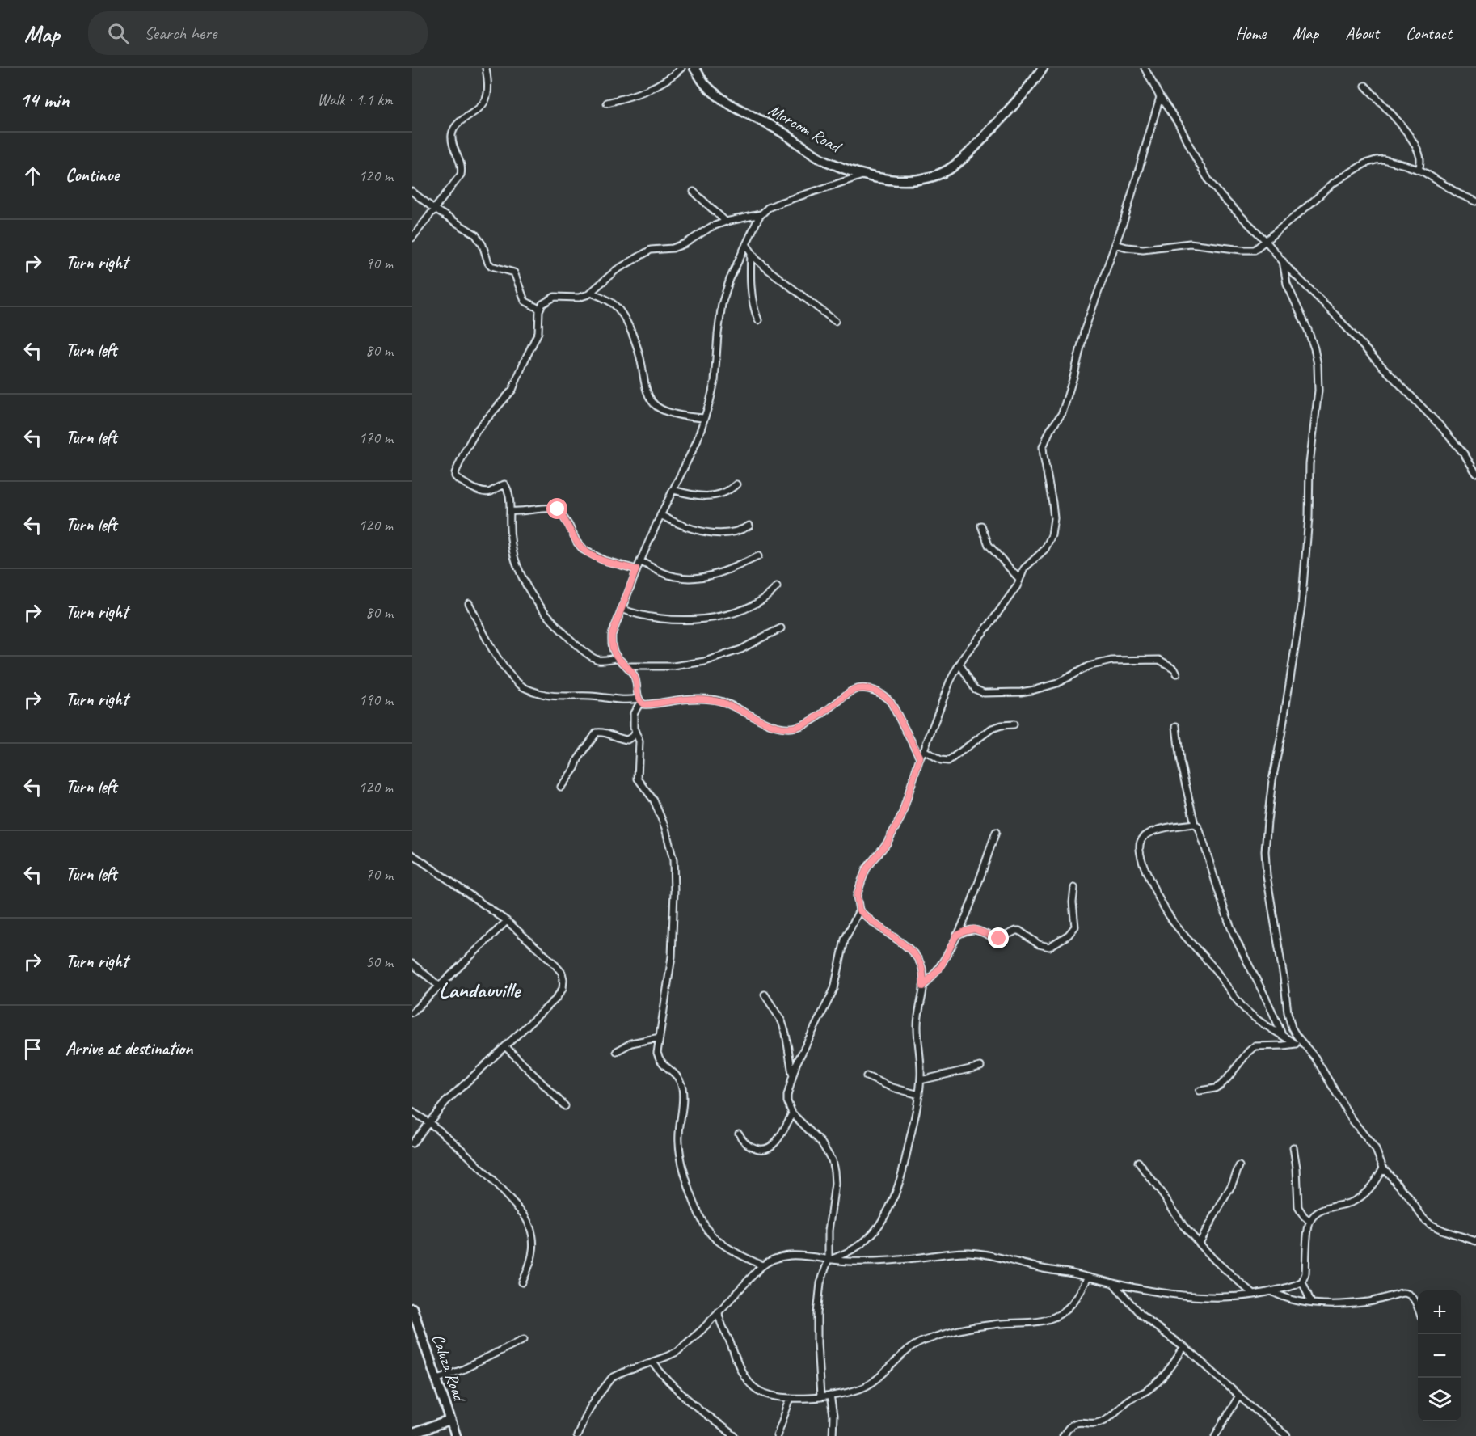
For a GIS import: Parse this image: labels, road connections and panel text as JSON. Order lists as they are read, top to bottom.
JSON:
{
  "streets": {
    "street": ["Morcom Road", "Caluza Road"]
  },
  "districts": ["Landauville"],
  "page": {
    "header": "Map",
    "search": "Search here",
    "nav": [
      "Home",
      "Map",
      "About",
      "Contact"
    ],
    "heading": ["14 min", "Walk · 1.1 km"],
    "list": [
      ["Continue", "120 m"],
      ["Turn right", "90 m"],
      ["Turn left", "80 m"],
      ["Turn left", "170 m"],
      ["Turn left", "120 m"],
      ["Turn right", "80 m"],
      ["Turn right", "190 m"],
      ["Turn left", "120 m"],
      ["Turn left", "70 m"],
      ["Turn right", "50 m"],
      "Arrive at destination"
    ],
    "map_buttons": ["+", "−"]
  }
}
